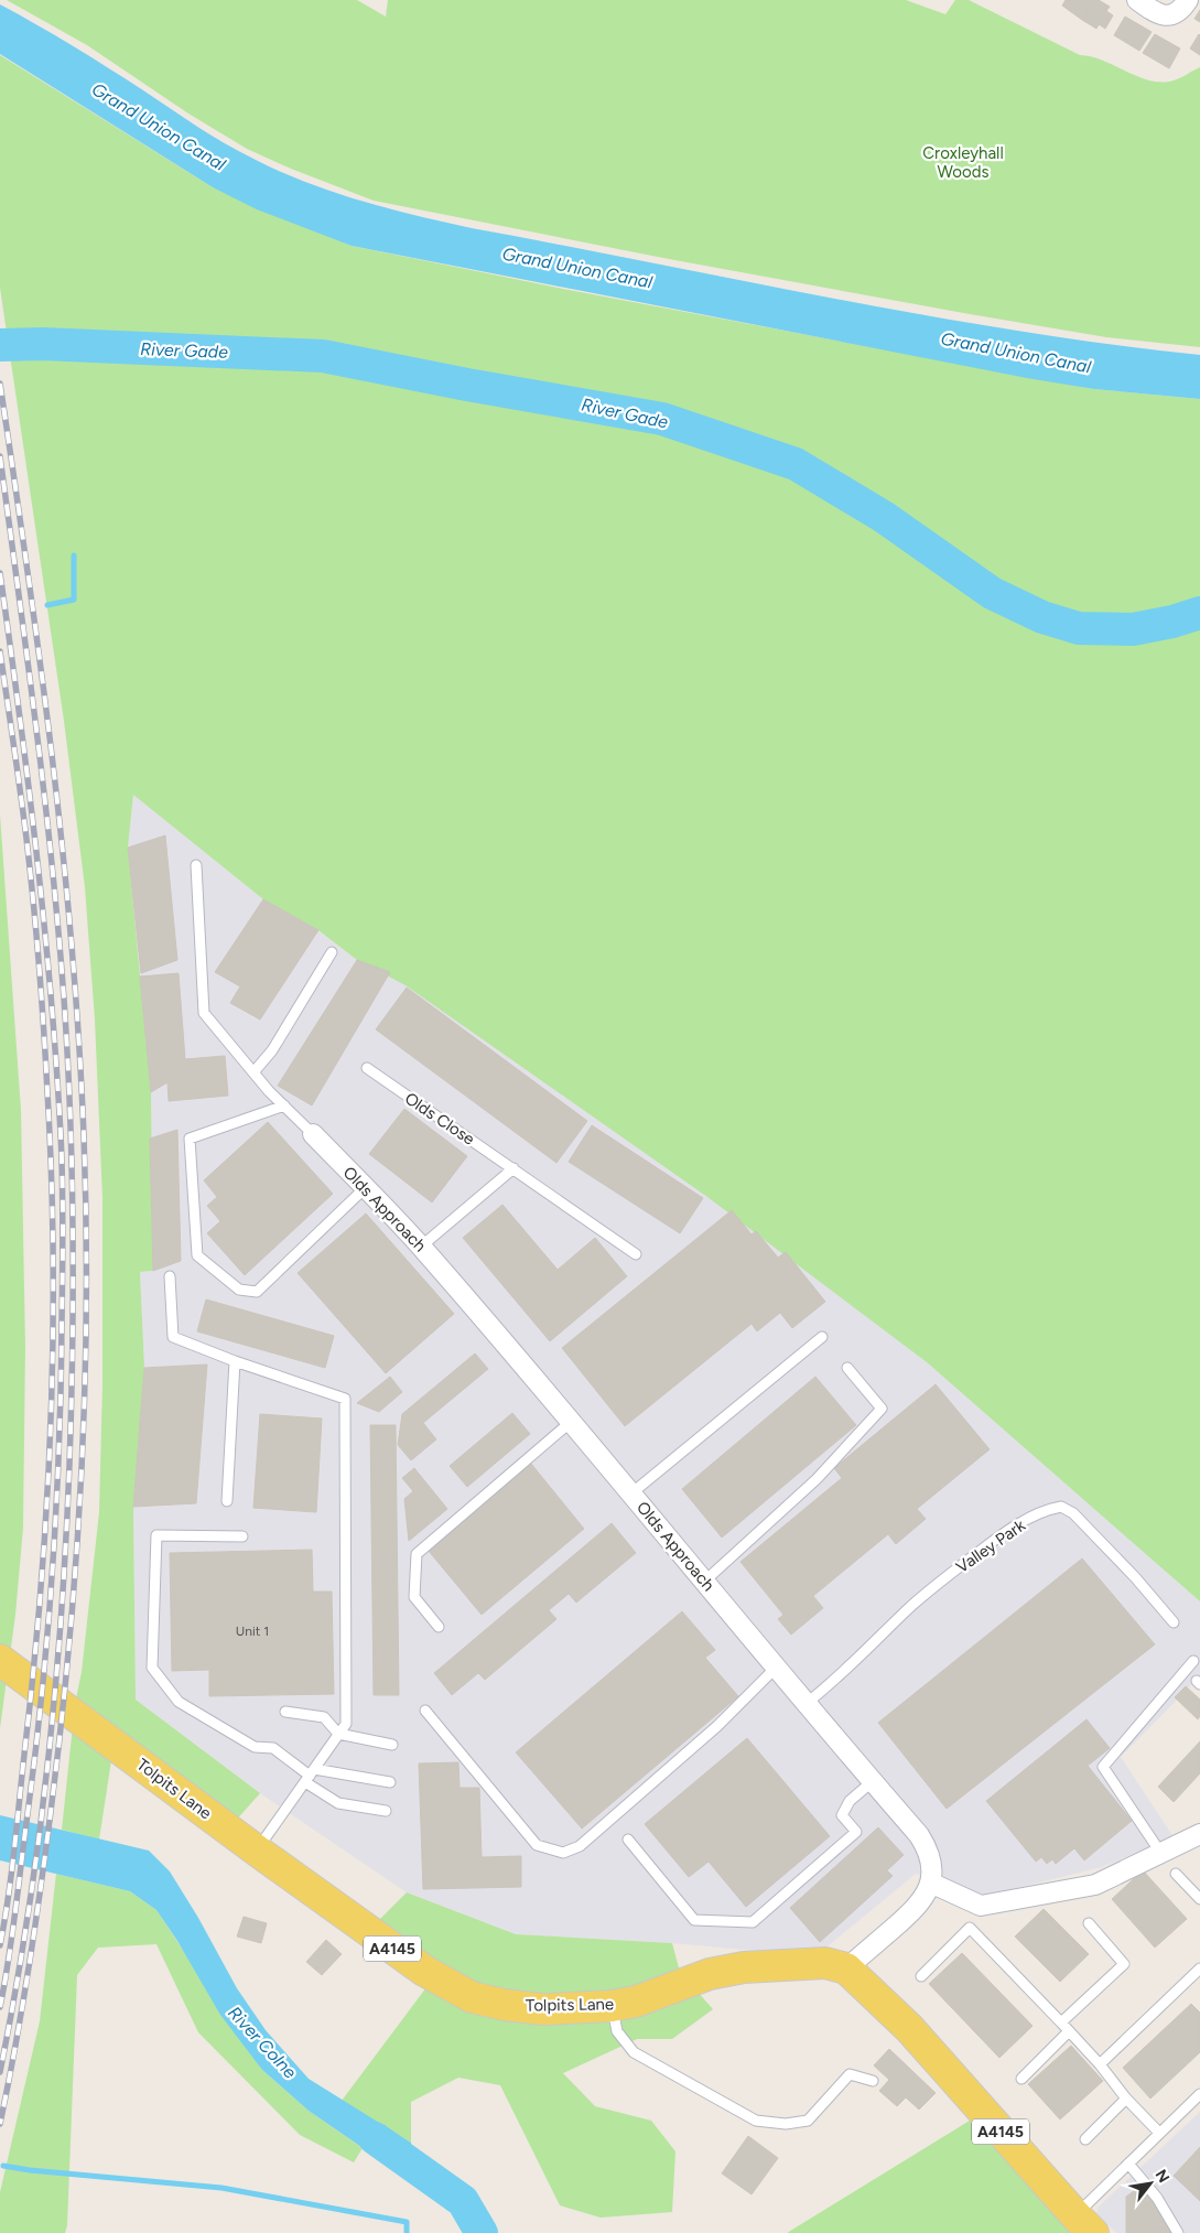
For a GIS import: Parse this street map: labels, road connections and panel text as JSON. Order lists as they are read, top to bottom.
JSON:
{
  "streets": {
    "main road": ["Tolpits Lane", "A4145"],
    "street": ["Olds Approach"],
    "lane": ["Olds Close", "Valley Park"]
  },
  "crossings": [
    ["Olds Approach", "Valley Park"],
    ["Tolpits Lane", "A4145"]
  ],
  "water": ["Grand Union Canal", "River Gade", "River Colne"],
  "parks": ["Croxleyhall Woods"],
  "house_numbers": ["Unit 1"],
  "north": "top right"
}
